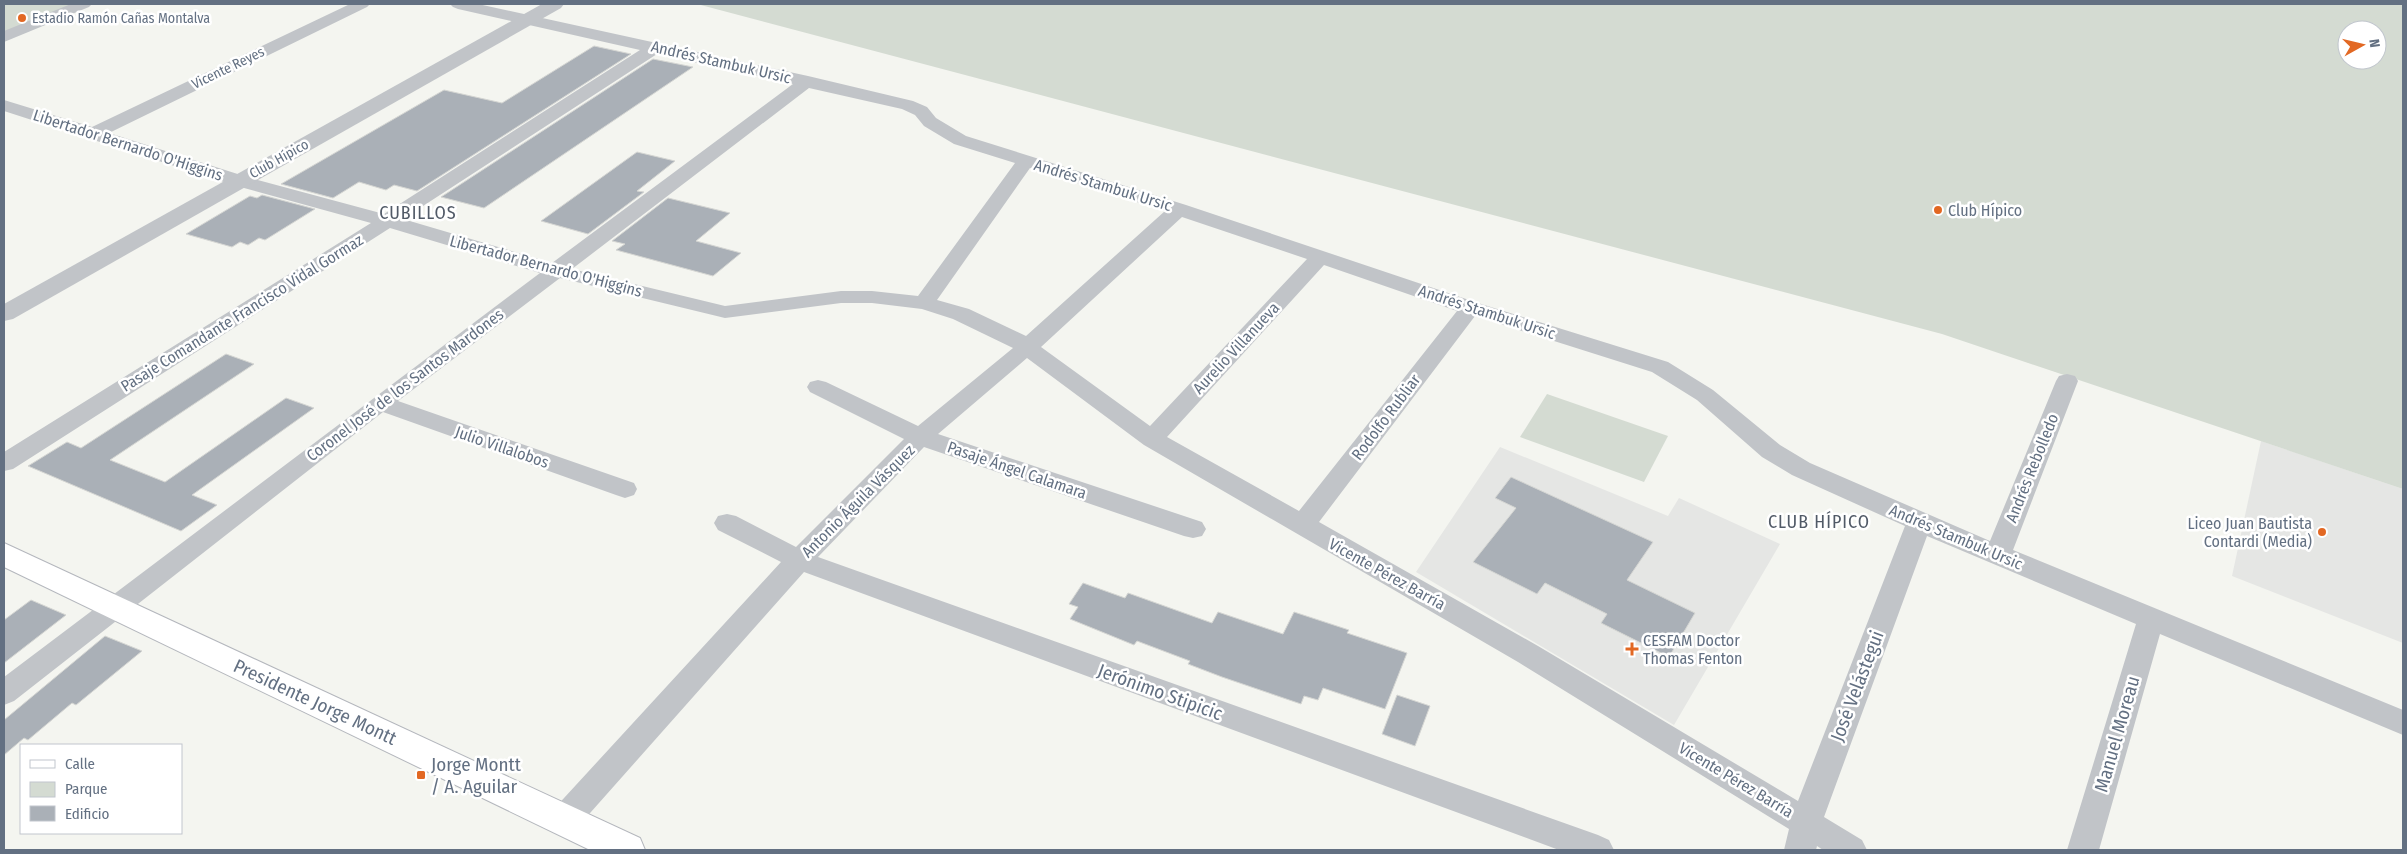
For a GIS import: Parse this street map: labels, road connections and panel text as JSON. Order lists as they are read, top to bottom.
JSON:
{
  "streets": {
    "main road": ["Presidente Jorge Montt"],
    "street": [
      "Andrés Stambuk Ursic",
      "Vicente Reyes",
      "Libertador Bernardo O'Higgins",
      "Club Hípico",
      "Pasaje Comandante Francisco Vidal Gormaz",
      "Aurelio Villanueva",
      "Coronel José de los Santos Mardones",
      "Rodolfo Rubliar",
      "Julio Villalobos",
      "Andrés Rebolledo",
      "Pasaje Ángel Calamara",
      "Antonio Águila Vásquez",
      "Vicente Pérez Barría",
      "José Velástegui",
      "Jerónimo Stipicic",
      "Manuel Moreau"
    ]
  },
  "crossings": [
    ["Andrés Stambuk Ursic", "Club Hípico"],
    ["Andrés Stambuk Ursic", "Pasaje Comandante Francisco Vidal Gormaz"],
    ["Andrés Stambuk Ursic", "Aurelio Villanueva"],
    ["Andrés Stambuk Ursic", "Coronel José de los Santos Mardones"],
    ["Andrés Stambuk Ursic", "Rodolfo Rubliar"],
    ["Andrés Stambuk Ursic", "Andrés Rebolledo"],
    ["Andrés Stambuk Ursic", "Antonio Águila Vásquez"],
    ["Andrés Stambuk Ursic", "José Velástegui"],
    ["Andrés Stambuk Ursic", "Manuel Moreau"],
    ["Vicente Reyes", "Libertador Bernardo O'Higgins"],
    ["Libertador Bernardo O'Higgins", "Club Hípico"],
    ["Libertador Bernardo O'Higgins", "Pasaje Comandante Francisco Vidal Gormaz"],
    ["Libertador Bernardo O'Higgins", "Coronel José de los Santos Mardones"],
    ["Libertador Bernardo O'Higgins", "Vicente Pérez Barría"],
    ["Aurelio Villanueva", "Vicente Pérez Barría"],
    ["Coronel José de los Santos Mardones", "Julio Villalobos"],
    ["Coronel José de los Santos Mardones", "Presidente Jorge Montt"],
    ["Rodolfo Rubliar", "Vicente Pérez Barría"],
    ["Pasaje Ángel Calamara", "Antonio Águila Vásquez"],
    ["Antonio Águila Vásquez", "Vicente Pérez Barría"],
    ["Antonio Águila Vásquez", "Jerónimo Stipicic"],
    ["Antonio Águila Vásquez", "Presidente Jorge Montt"],
    ["Vicente Pérez Barría", "José Velástegui"]
  ],
  "districts": ["CUBILLOS", "CLUB HÍPICO"],
  "places": {
    "other": ["Estadio Ramón Cañas Montalva", "Club Hípico", "Liceo Juan Bautista Contardi (Media)"],
    "health": ["CESFAM Doctor Thomas Fenton"],
    "transit": ["Jorge Montt / A. Aguilar"]
  },
  "legend": ["Calle", "Parque", "Edificio"],
  "north": "right"
}
